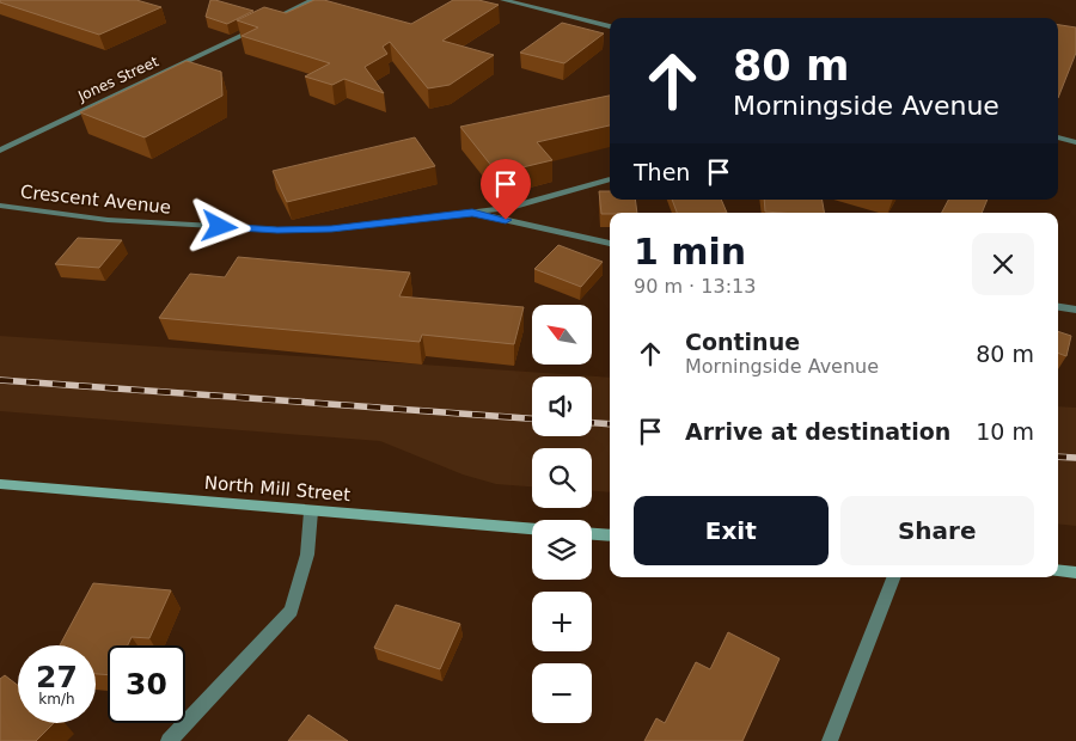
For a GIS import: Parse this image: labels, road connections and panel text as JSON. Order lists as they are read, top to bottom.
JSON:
{
  "streets": {
    "main road": ["North Mill Street"],
    "street": ["Jones Street", "Crescent Avenue"]
  },
  "north": "top left",
  "page": {
    "turn": ["80 m", "Morningside Avenue"],
    "then": "Then",
    "heading": ["1 min", "90 m · 13:13"],
    "map_buttons": ["+", "−"],
    "list": [
      {
        "name": "Continue",
        "note": "Morningside Avenue",
        "value": "80 m"
      },
      {
        "name": "Arrive at destination",
        "value": "10 m"
      }
    ],
    "buttons": ["Exit", "Share"],
    "speed": "27 km/h",
    "limit": "30"
  }
}
